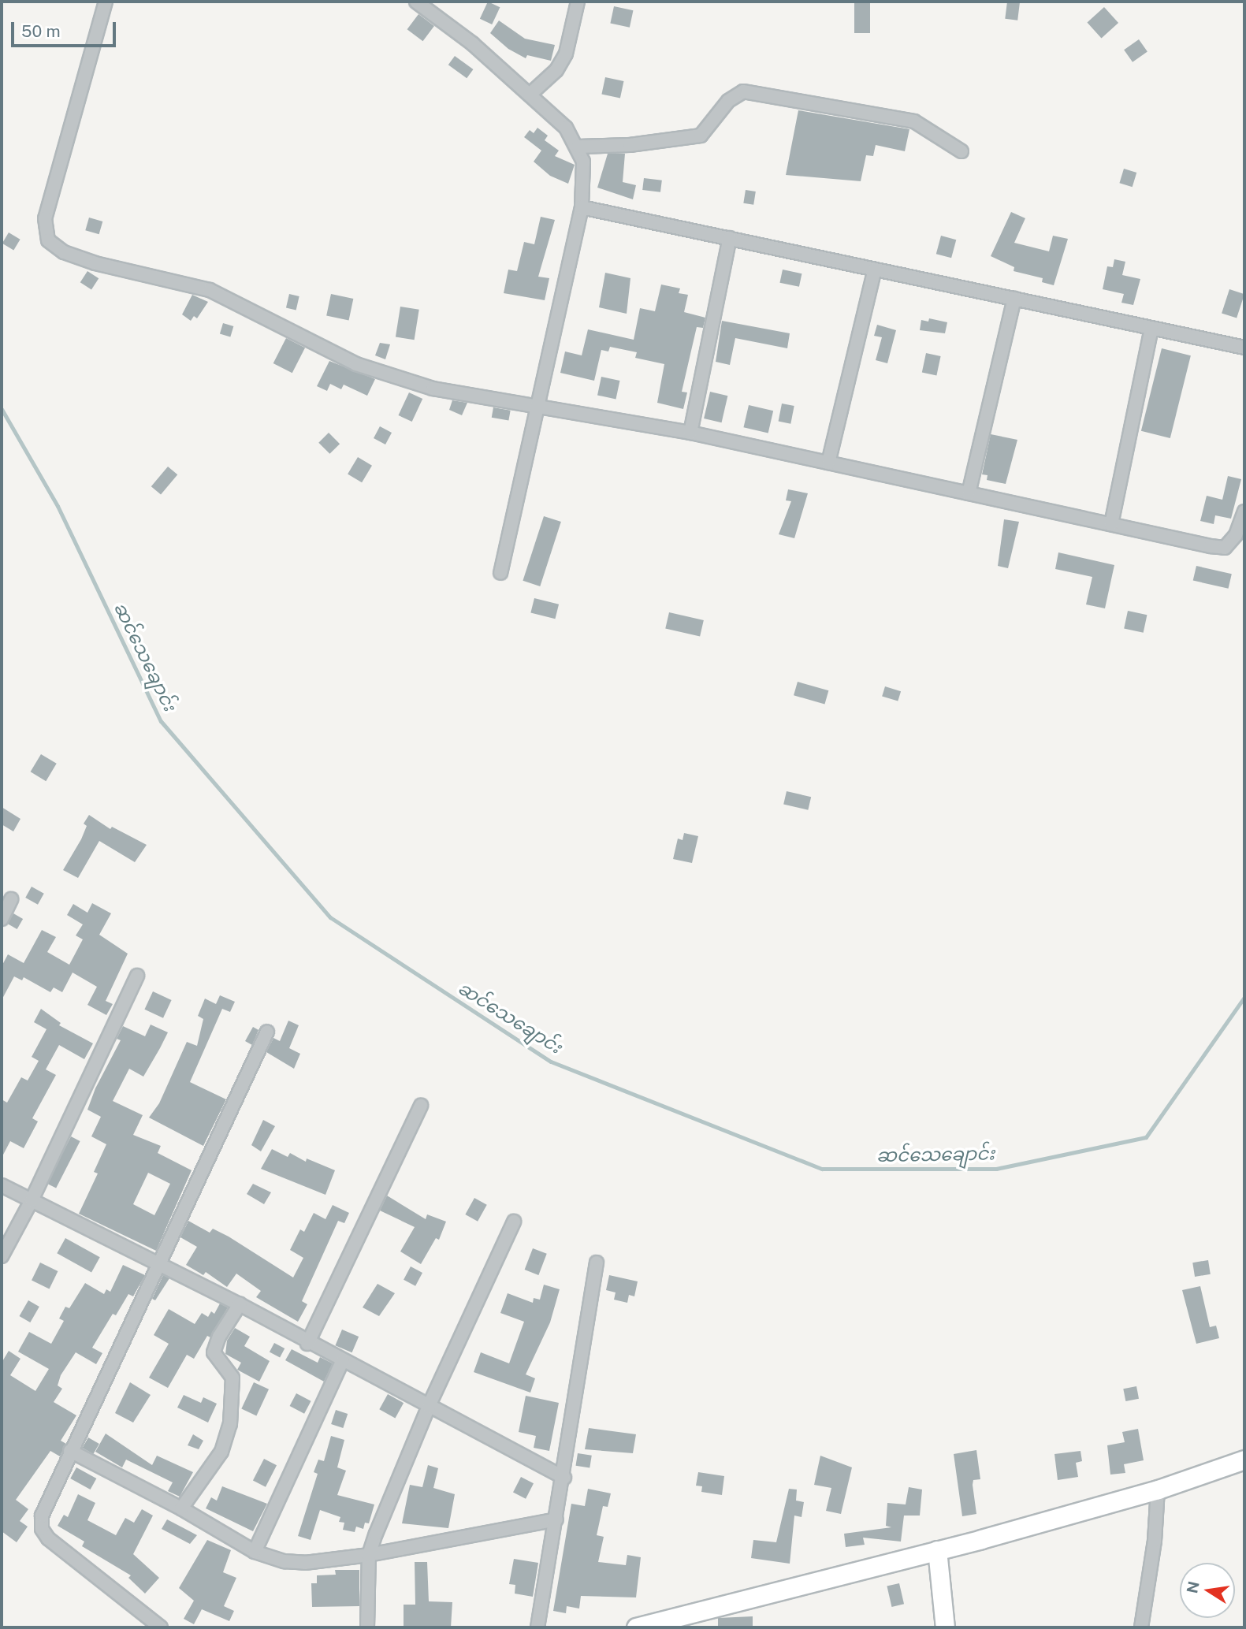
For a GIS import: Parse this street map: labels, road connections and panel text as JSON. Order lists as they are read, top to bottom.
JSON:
{
  "water": ["ဆင်သေချောင်း"],
  "scale_bar": "50 m",
  "north": "left"
}
